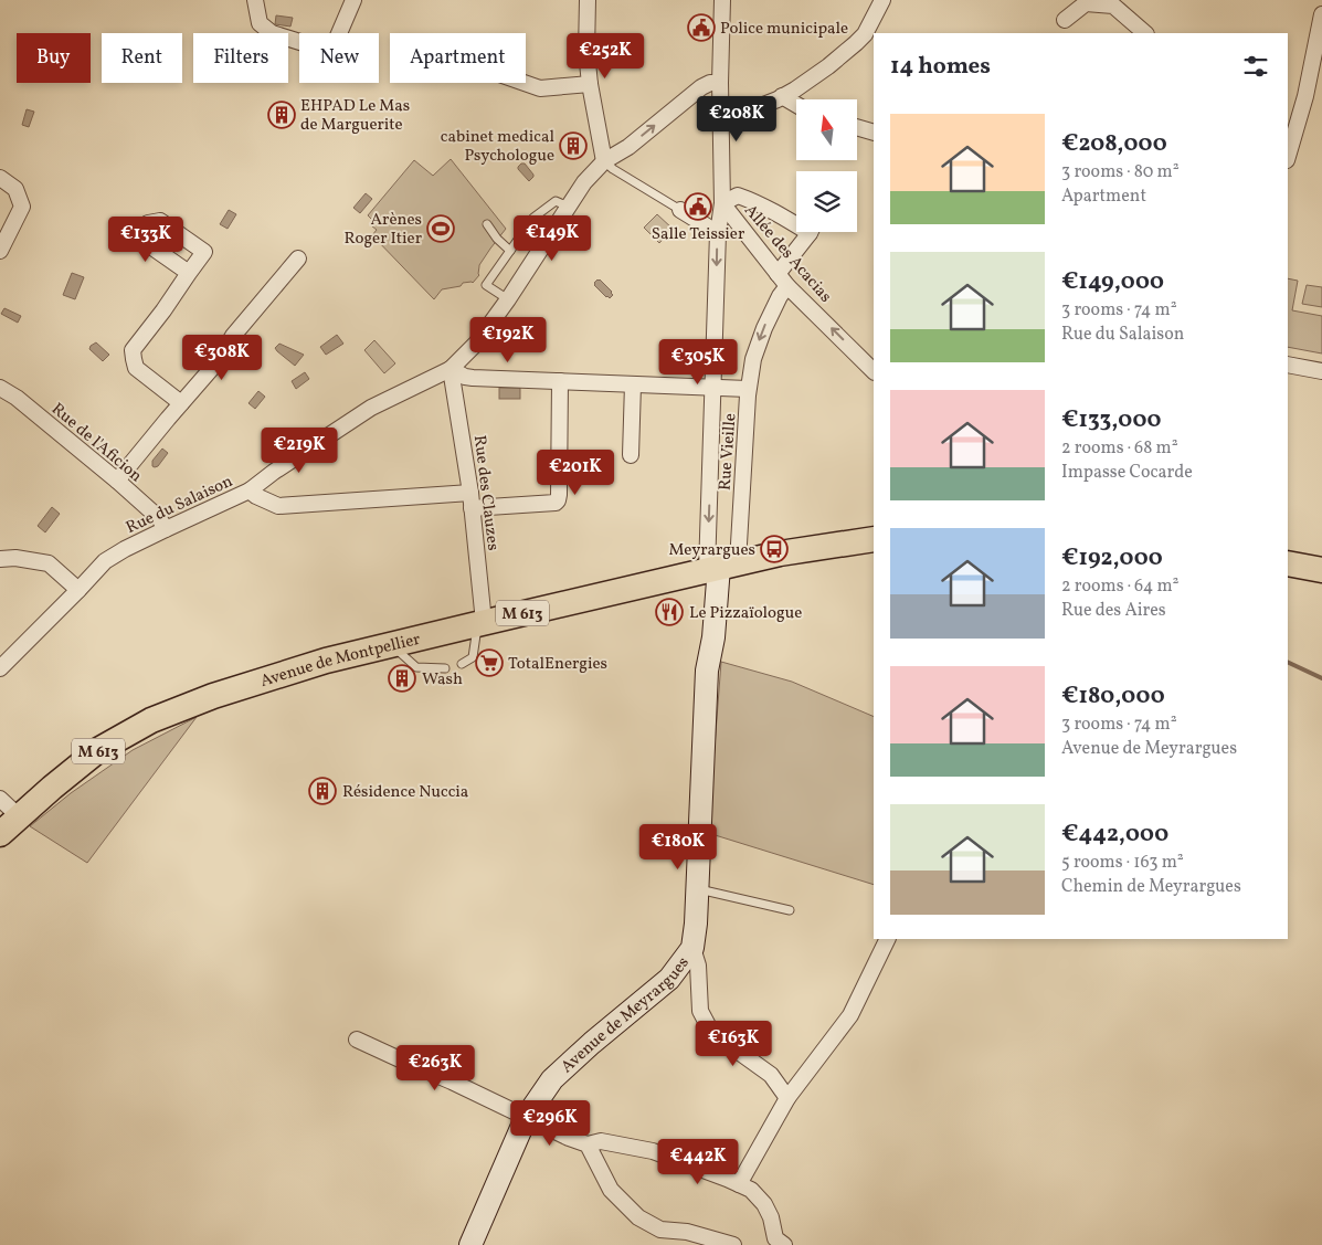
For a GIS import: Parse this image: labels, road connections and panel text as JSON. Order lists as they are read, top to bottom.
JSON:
{
  "streets": {
    "main road": ["M 613", "Avenue de Montpellier"],
    "street": [
      "Allée des Acacias",
      "Rue de l'Aficion",
      "Rue Vieille",
      "Rue des Clauzes",
      "Rue du Salaison",
      "Avenue de Meyrargues"
    ]
  },
  "crossings": [
    ["Allée des Acacias", "Rue Vieille"],
    ["Rue de l'Aficion", "Rue du Salaison"],
    ["Rue Vieille", "M 613"],
    ["Rue Vieille", "Avenue de Montpellier"],
    ["Rue Vieille", "Avenue de Meyrargues"],
    ["Rue des Clauzes", "Rue du Salaison"],
    ["Rue des Clauzes", "Avenue de Montpellier"],
    ["M 613", "Avenue de Montpellier"],
    ["M 613", "Avenue de Meyrargues"],
    ["Avenue de Montpellier", "Avenue de Meyrargues"]
  ],
  "one_way": ["Allée des Acacias"],
  "places": {
    "public building": ["Police municipale", "Salle Teissier"],
    "building": [
      "EHPAD Le Mas de Marguerite",
      "cabinet medical Psychologue",
      "Wash",
      "Résidence Nuccia"
    ],
    "sports": ["Arènes Roger Itier"],
    "bus stop": ["Meyrargues"],
    "restaurant": ["Le Pizzaïologue"],
    "supermarket": ["TotalEnergies"]
  },
  "north": "top",
  "page": {
    "price": [
      "€252K",
      "€208K",
      "€149K",
      "€133K",
      "€192K",
      "€308K",
      "€305K",
      "€219K",
      "€201K",
      "€180K",
      "€163K",
      "€263K",
      "€296K",
      "€442K"
    ],
    "chip": [
      "Buy",
      "Rent",
      "Filters",
      "New",
      "Apartment"
    ],
    "heading": "14 homes",
    "list": [
      {
        "name": "€208,000",
        "note": "3 rooms · 80 m² · Apartment"
      },
      {
        "name": "€149,000",
        "note": "3 rooms · 74 m² · Rue du Salaison"
      },
      {
        "name": "€133,000",
        "note": "2 rooms · 68 m² · Impasse Cocarde"
      },
      {
        "name": "€192,000",
        "note": "2 rooms · 64 m² · Rue des Aires"
      },
      {
        "name": "€180,000",
        "note": "3 rooms · 74 m² · Avenue de Meyrargues"
      },
      {
        "name": "€442,000",
        "note": "5 rooms · 163 m² · Chemin de Meyrargues"
      }
    ]
  }
}
